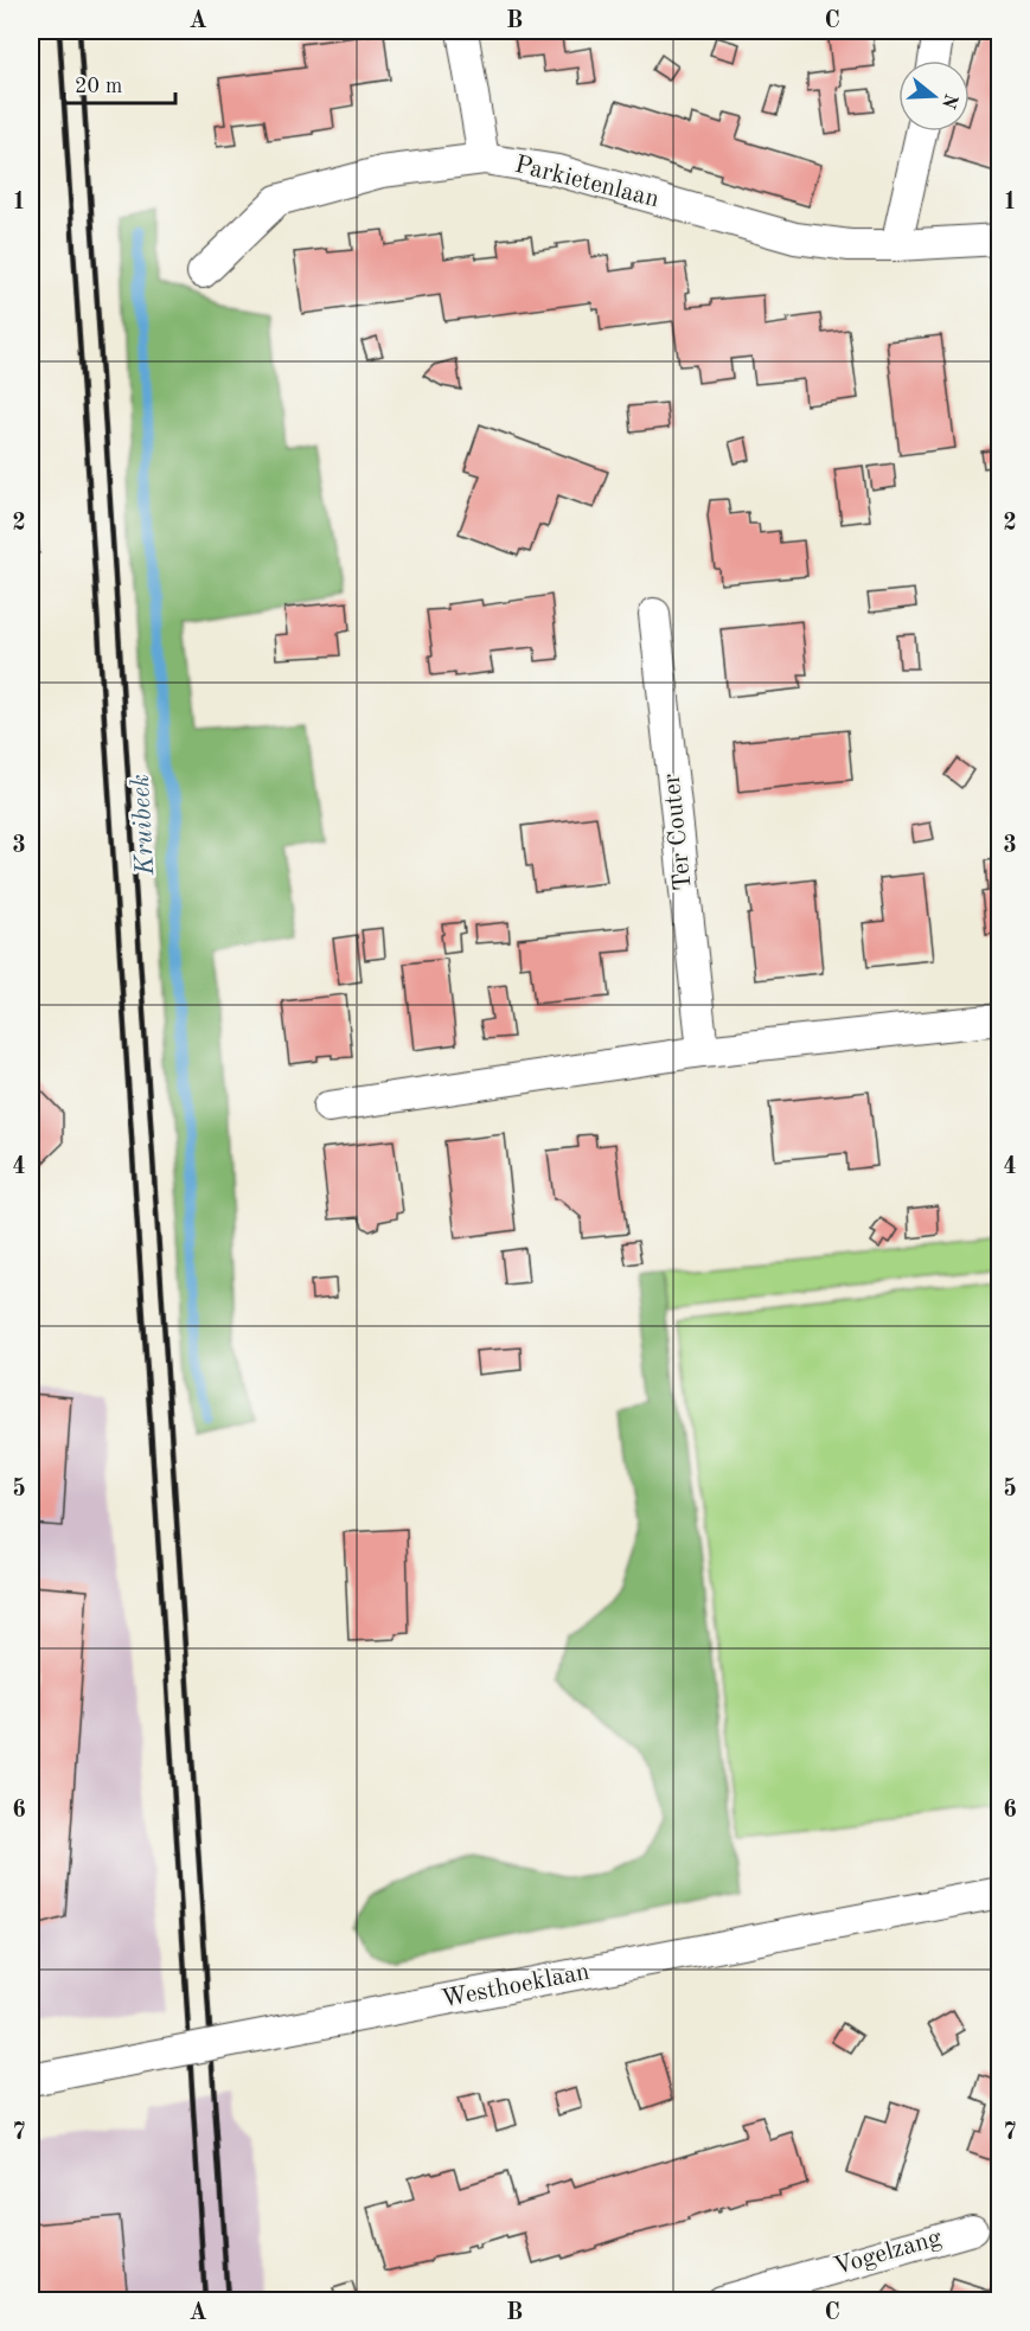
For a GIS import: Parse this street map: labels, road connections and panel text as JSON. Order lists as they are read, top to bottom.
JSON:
{
  "streets": {
    "street": [
      "Parkietenlaan",
      "Ter Couter",
      "Westhoeklaan",
      "Vogelzang"
    ]
  },
  "water": ["Kruibeek"],
  "scale_bar": "20 m",
  "north": "right",
  "grid": {
    "columns": ["A", "B", "C"],
    "rows": [
      "1",
      "2",
      "3",
      "4",
      "5",
      "6",
      "7"
    ]
  }
}
